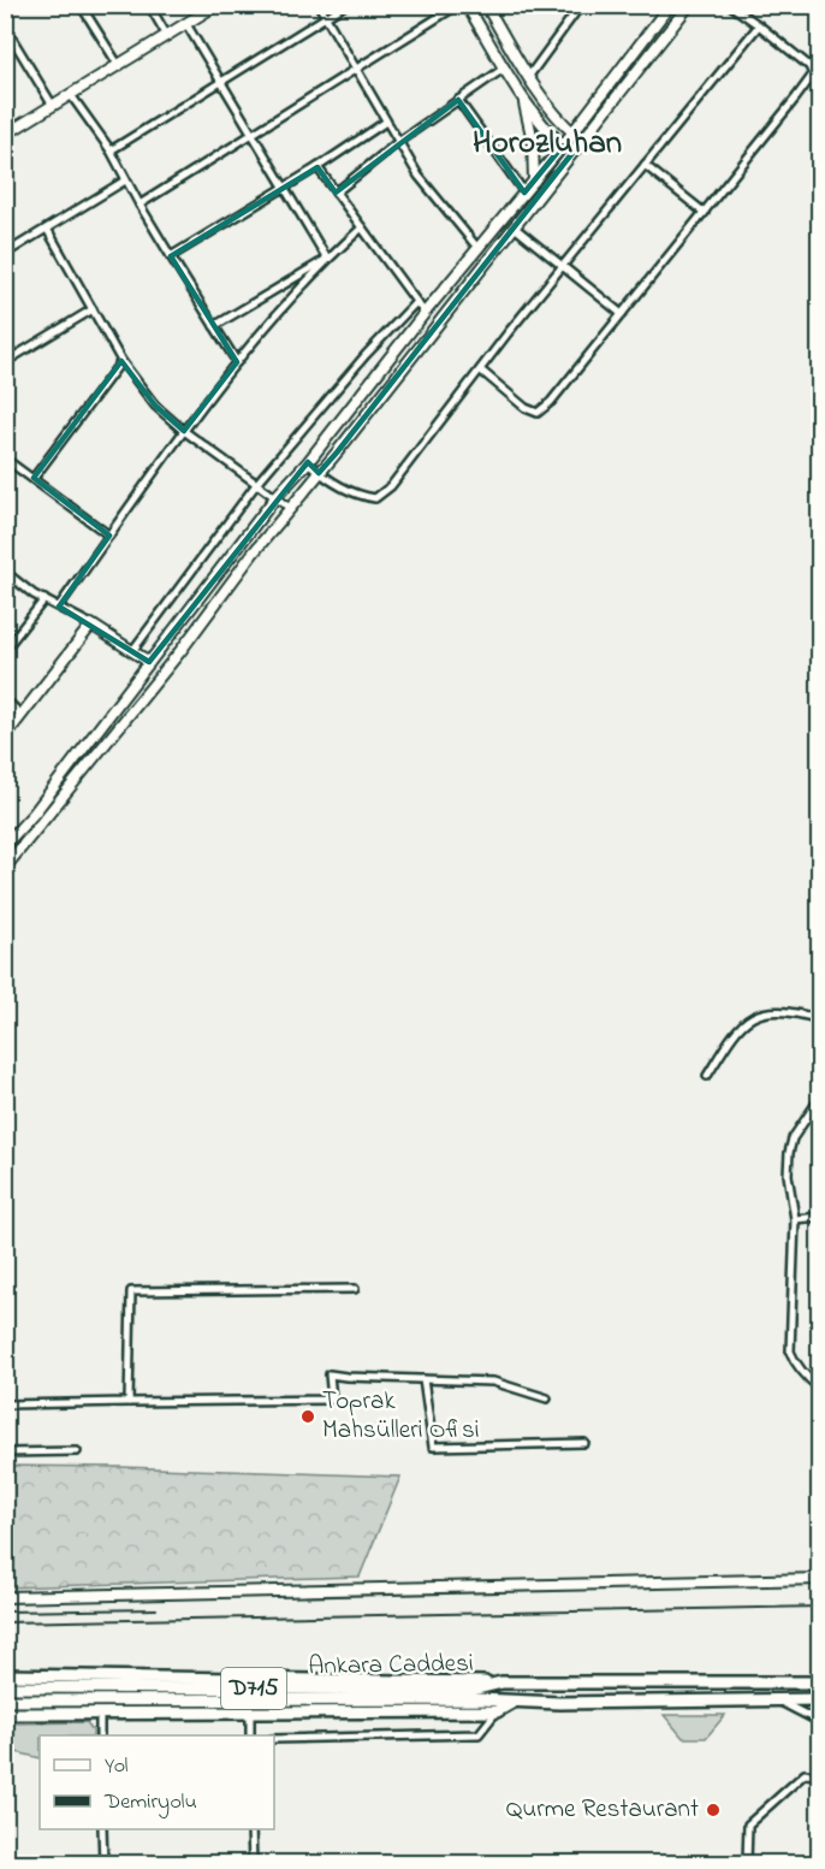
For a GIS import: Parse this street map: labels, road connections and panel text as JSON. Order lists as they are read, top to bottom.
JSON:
{
  "streets": {
    "highway": ["Ankara Caddesi", "D715"]
  },
  "crossings": [
    ["Ankara Caddesi", "D715"]
  ],
  "districts": ["Horozluhan"],
  "places": ["Toprak Mahsülleri Ofisi", "Qurme Restaurant"],
  "legend": ["Yol", "Demiryolu"]
}
